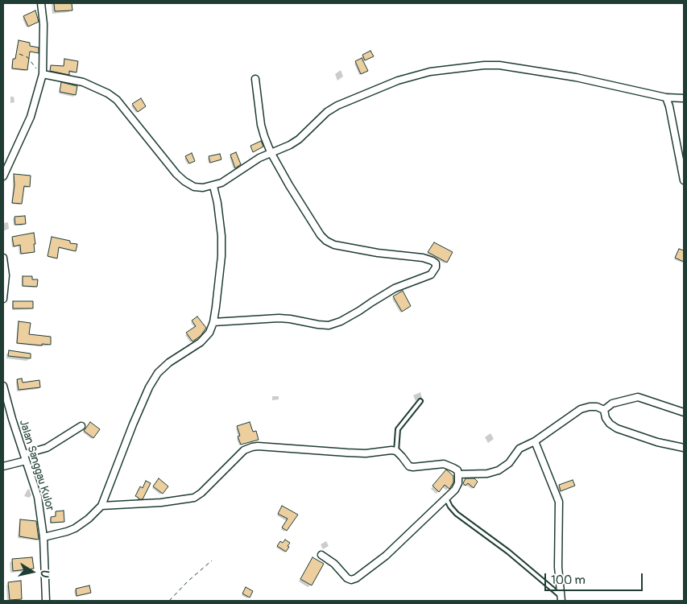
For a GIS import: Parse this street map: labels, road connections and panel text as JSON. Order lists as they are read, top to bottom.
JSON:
{
  "streets": {
    "street": ["Jalan Sanggau Kulor"]
  },
  "scale_bar": "100 m",
  "north": "right"
}
